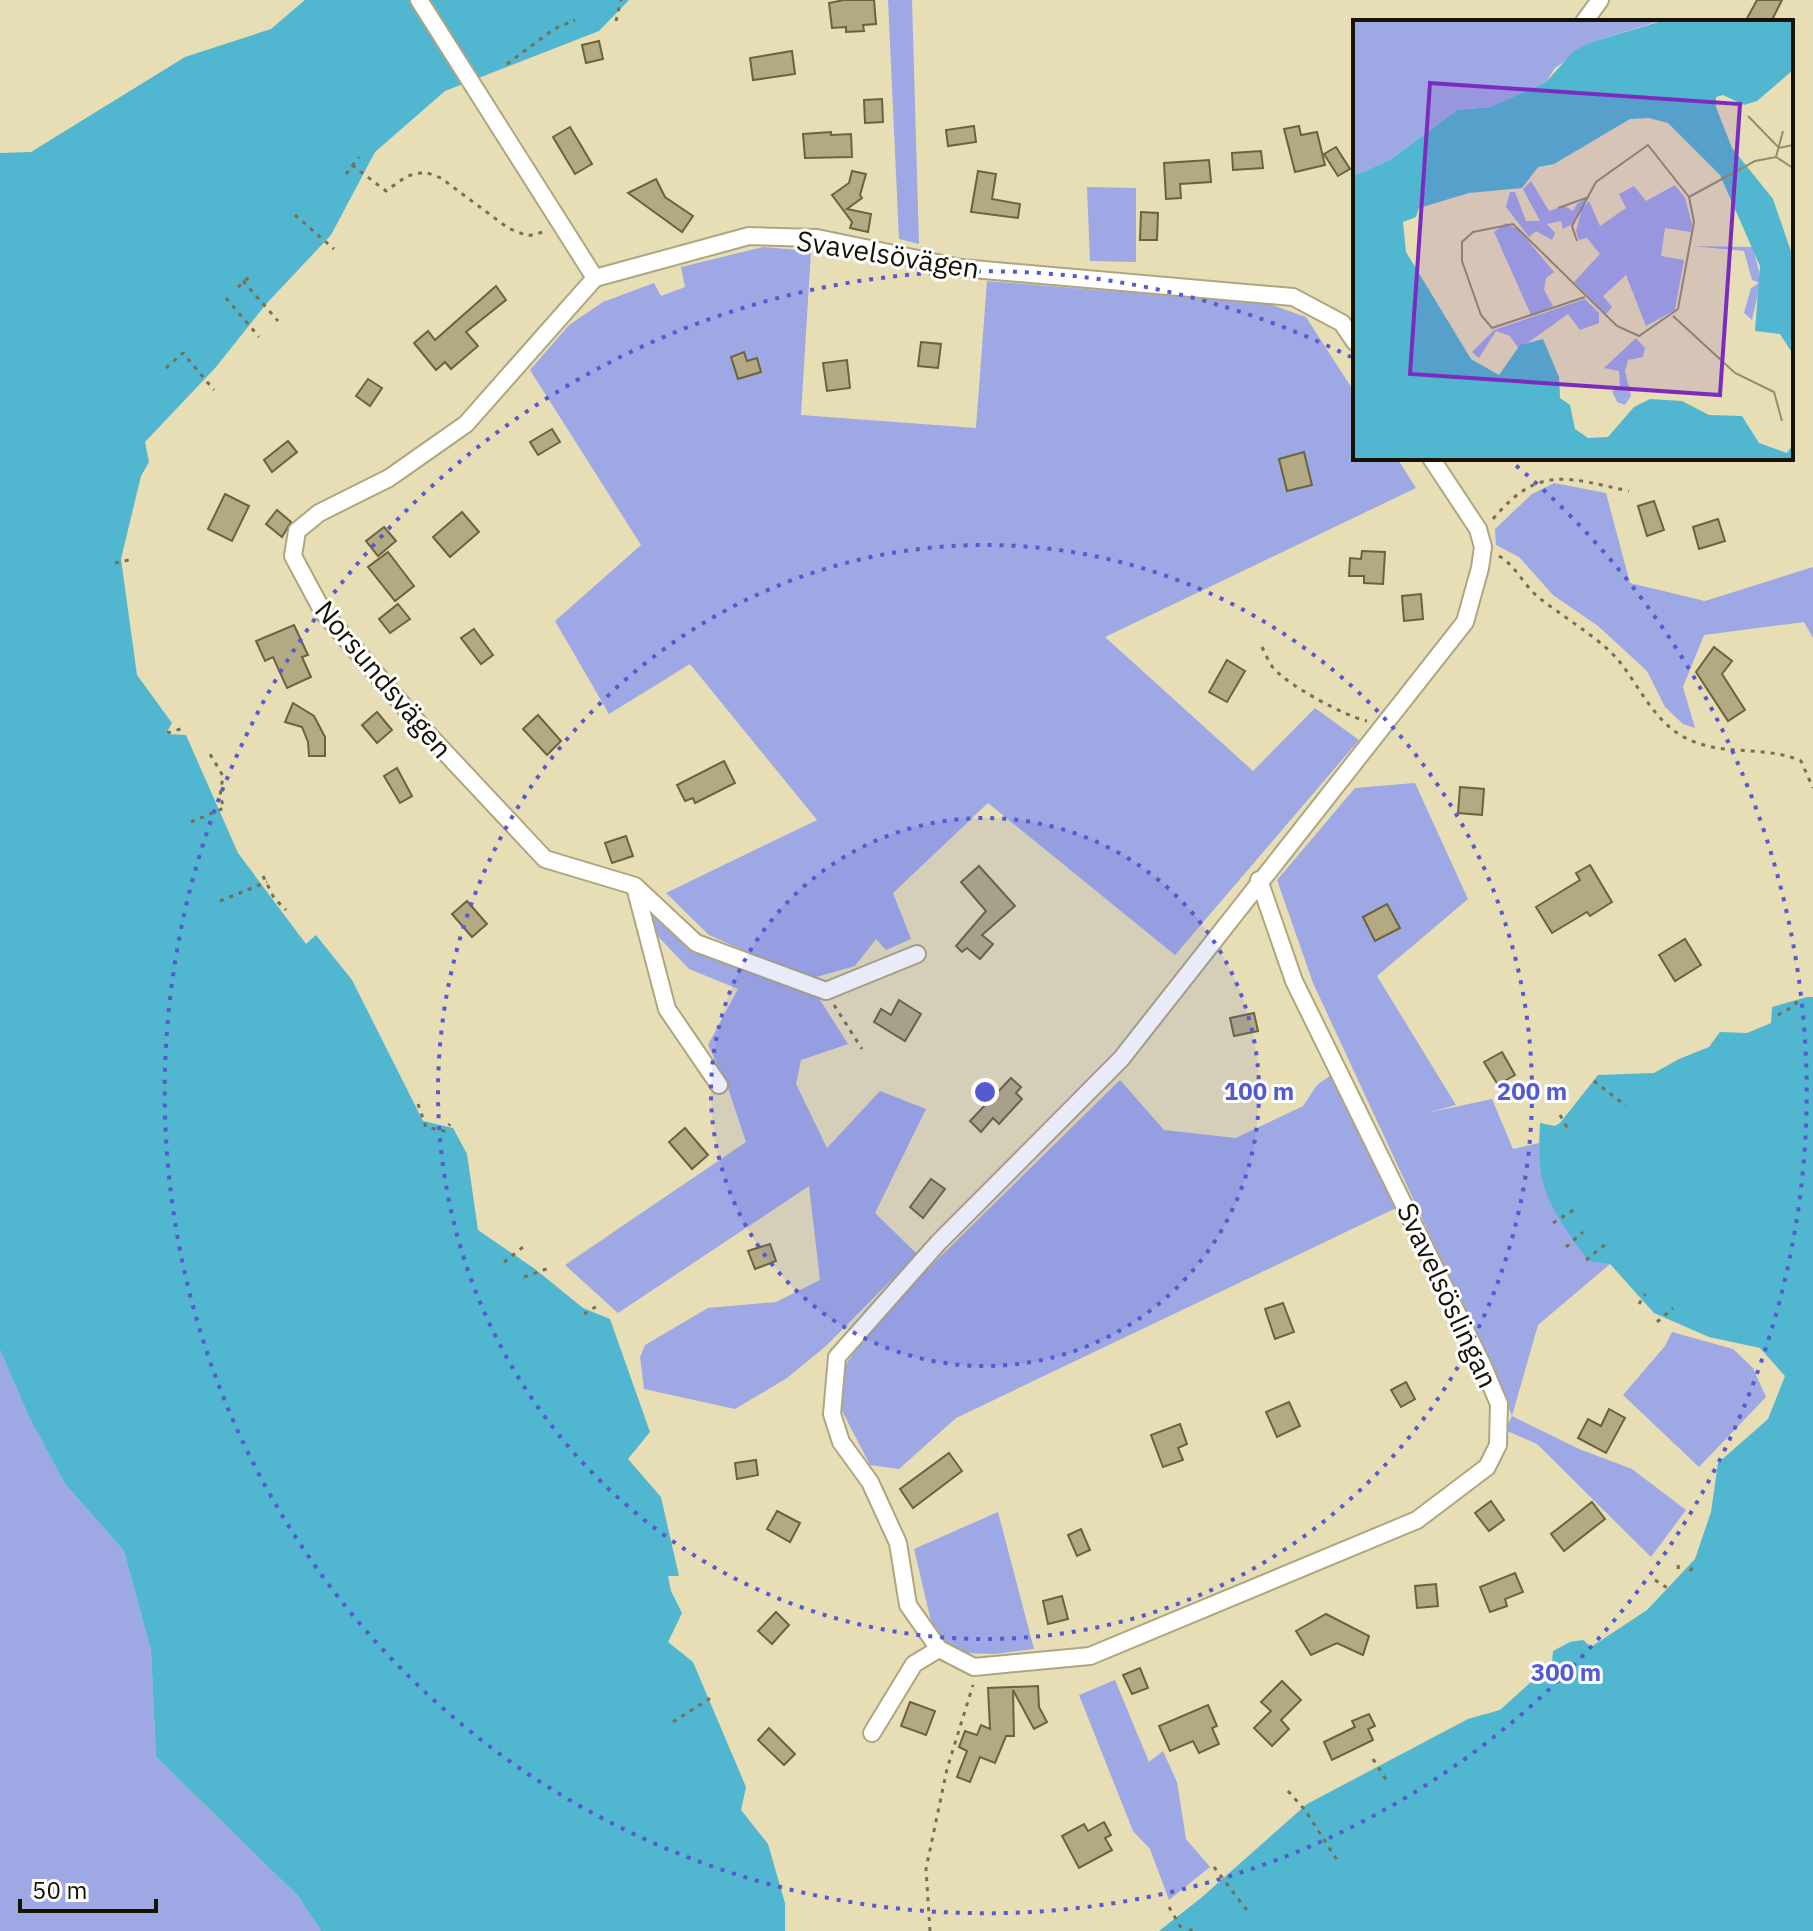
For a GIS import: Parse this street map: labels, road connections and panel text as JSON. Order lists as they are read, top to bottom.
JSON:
{
  "streets": {
    "street": ["Svavelsövägen", "Norsundsvägen", "Svavelsöslingan"]
  },
  "crossings": [
    ["Svavelsövägen", "Norsundsvägen"]
  ],
  "scale_bar": "50 m",
  "rings": ["100 m", "200 m", "300 m"]
}
